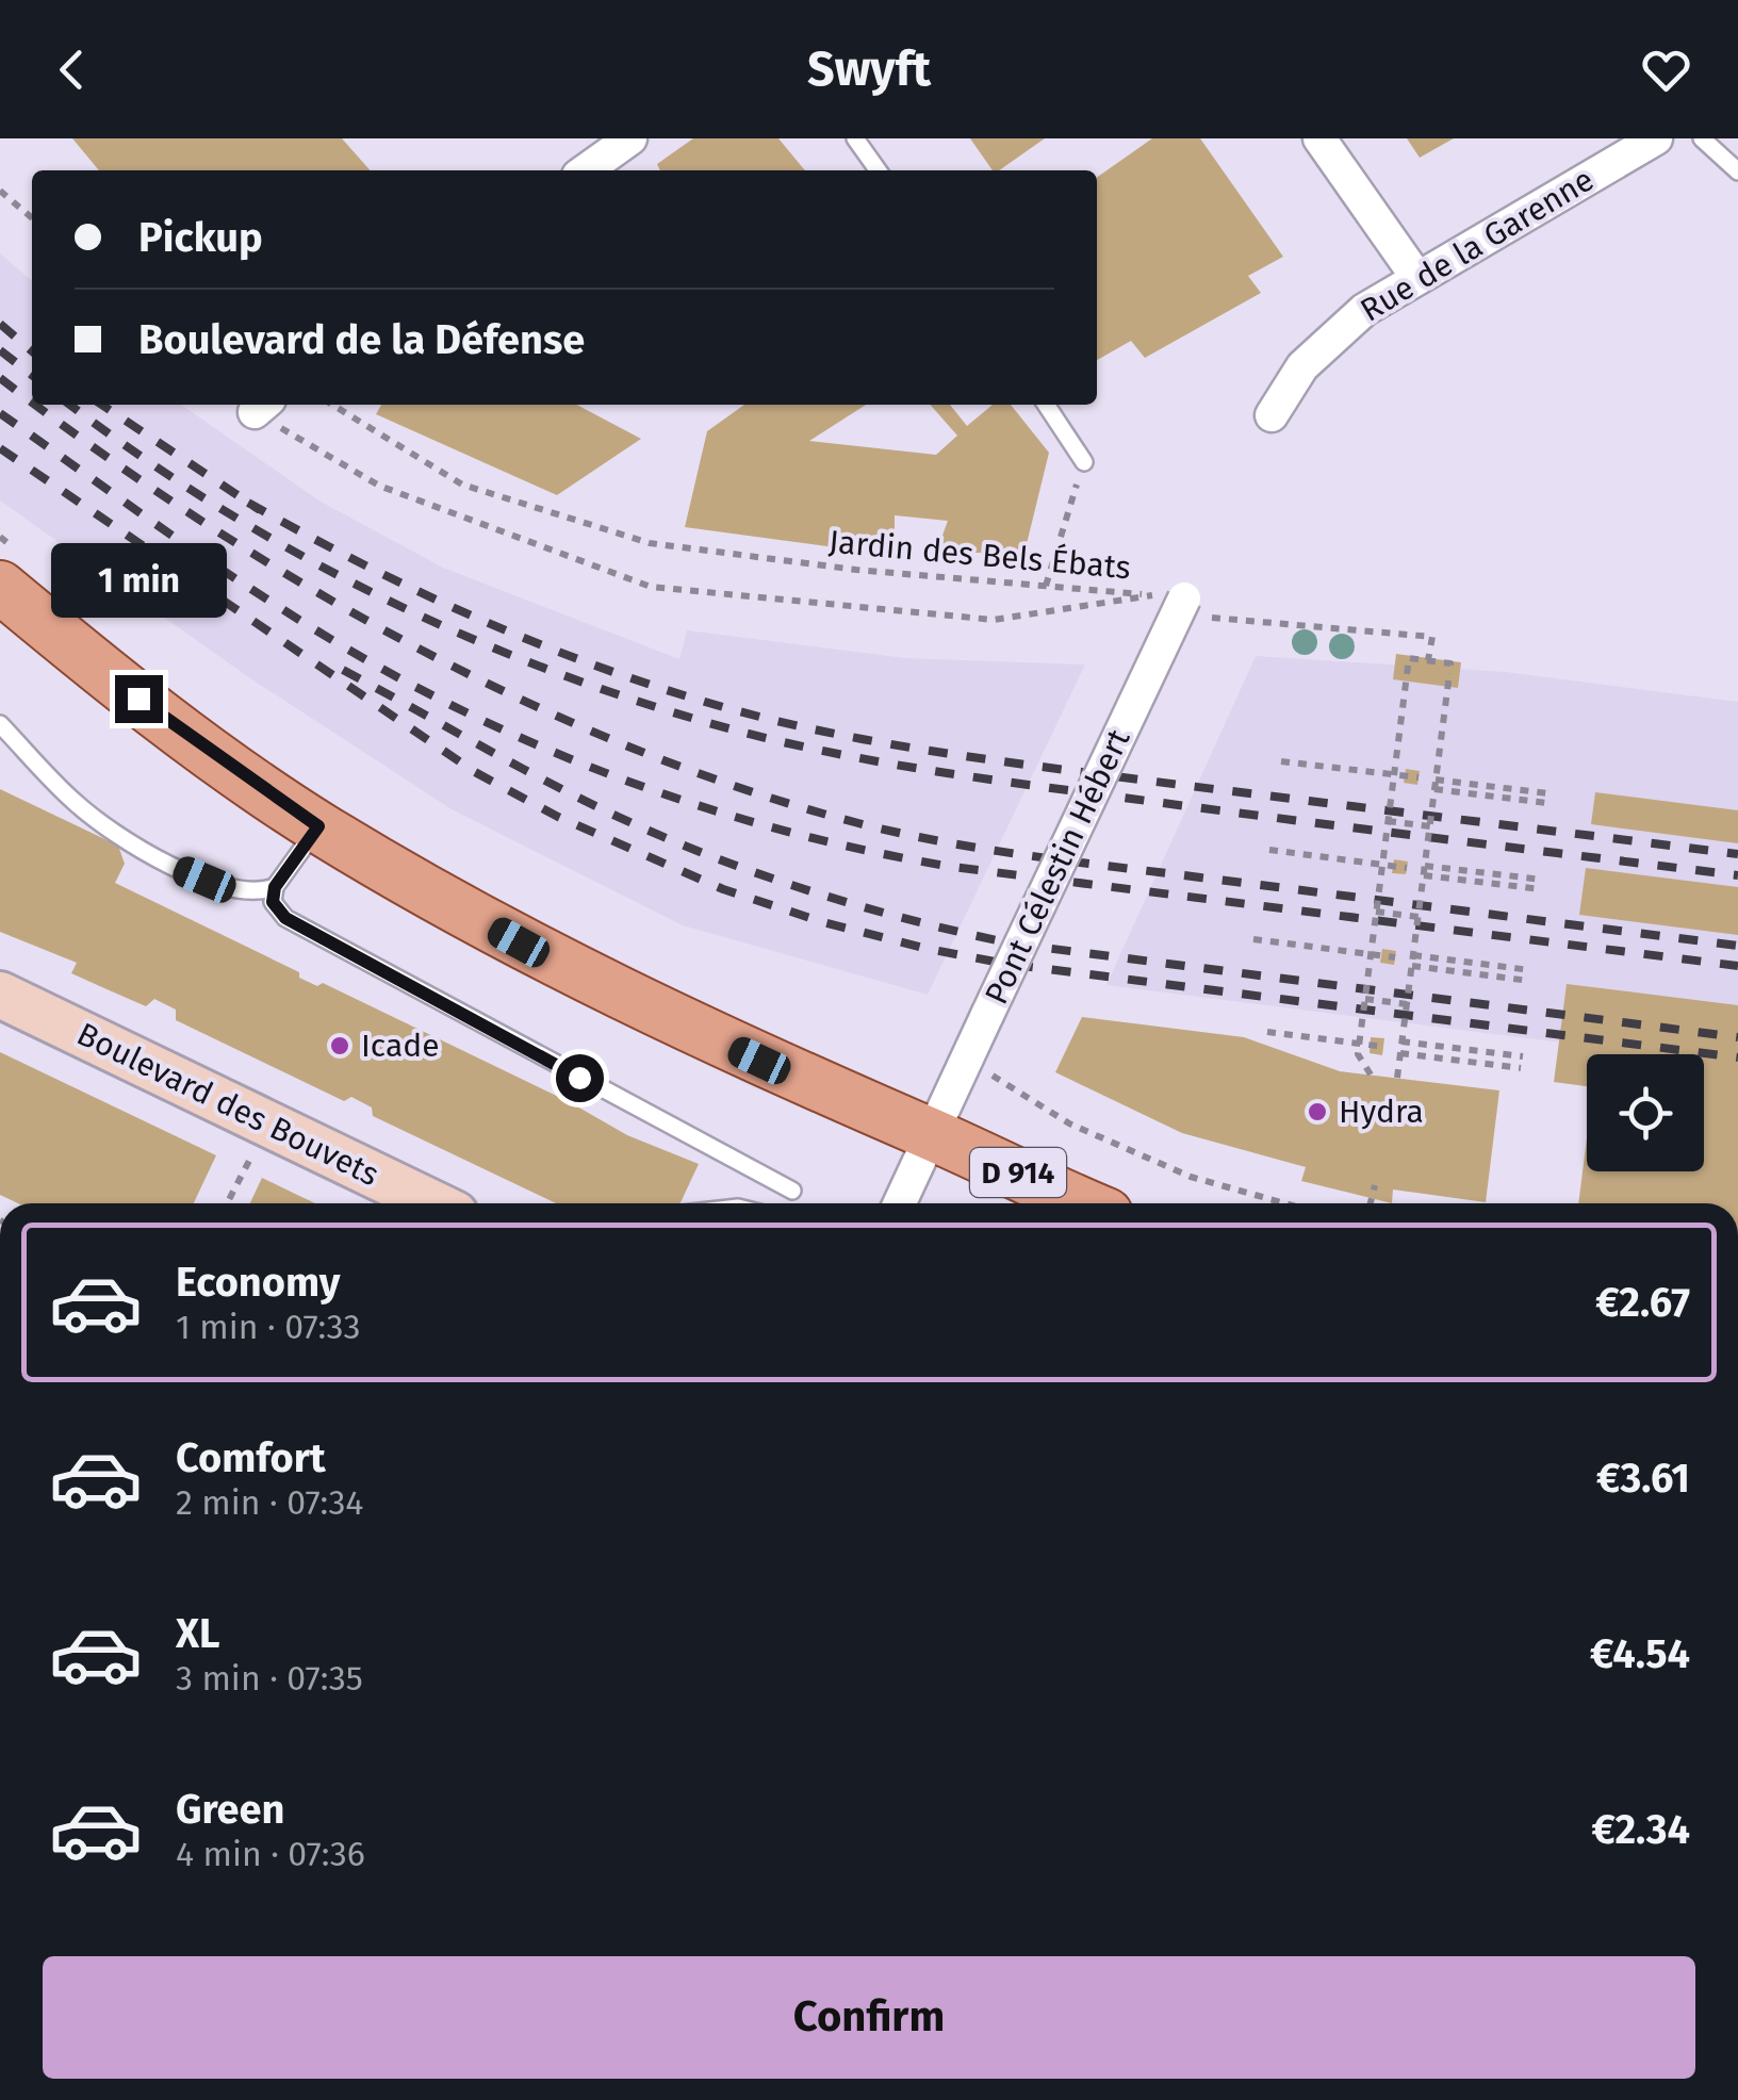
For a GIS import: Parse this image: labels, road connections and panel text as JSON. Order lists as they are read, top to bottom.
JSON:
{
  "streets": {
    "main road": ["Boulevard des Bouvets", "D 914"],
    "street": ["Rue de la Garenne", "Pont Célestin Hébert"],
    "path": ["Jardin des Bels Ébats"]
  },
  "crossings": [
    ["Jardin des Bels Ébats", "Pont Célestin Hébert"],
    ["Pont Célestin Hébert", "D 914"]
  ],
  "places": ["Icade", "Hydra"],
  "page": {
    "header": "Swyft",
    "banner": ["Pickup", "Boulevard de la Défense"],
    "bubble": "1 min",
    "list": [
      {
        "name": "Economy",
        "note": "1 min · 07:33",
        "value": "€2.67"
      },
      {
        "name": "Comfort",
        "note": "2 min · 07:34",
        "value": "€3.61"
      },
      {
        "name": "XL",
        "note": "3 min · 07:35",
        "value": "€4.54"
      },
      {
        "name": "Green",
        "note": "4 min · 07:36",
        "value": "€2.34"
      }
    ],
    "buttons": "Confirm"
  }
}
